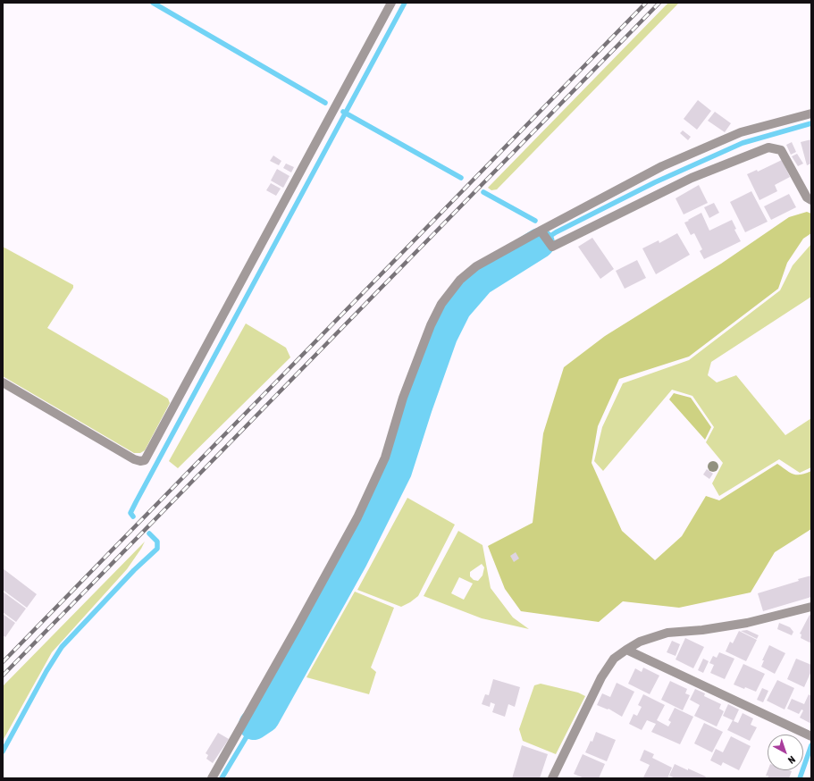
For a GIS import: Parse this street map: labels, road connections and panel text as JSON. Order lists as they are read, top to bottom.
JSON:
{
  "north": "bottom right"
}
